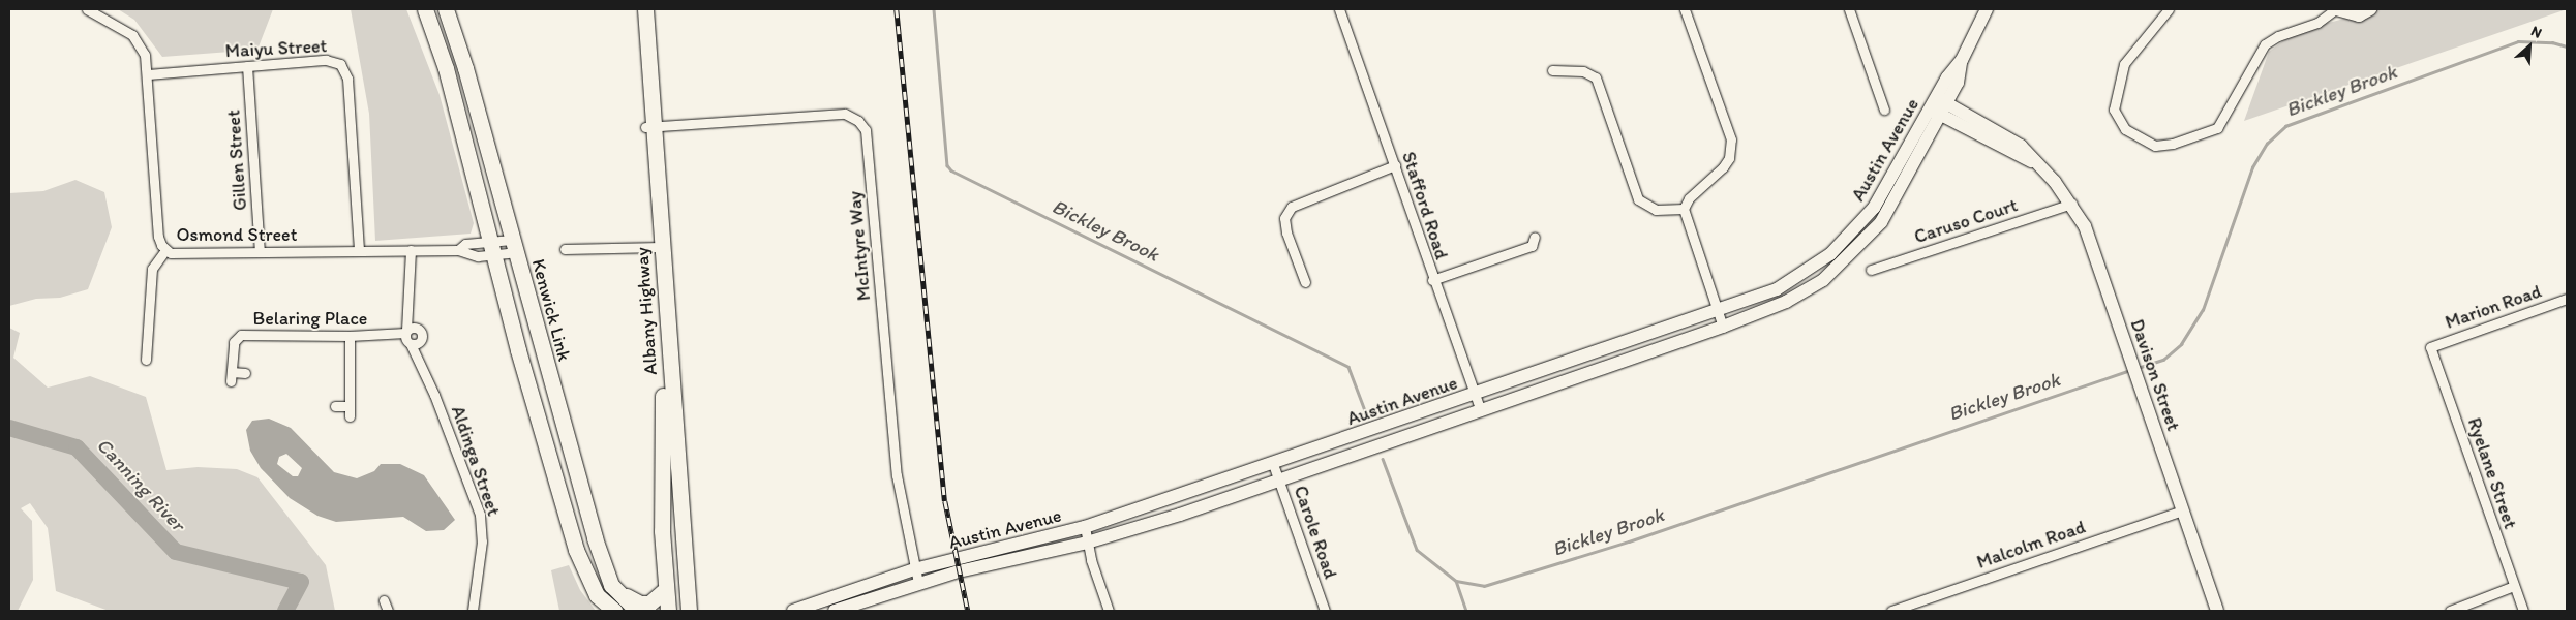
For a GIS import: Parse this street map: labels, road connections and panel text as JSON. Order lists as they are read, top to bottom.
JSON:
{
  "streets": {
    "highway": ["Kenwick Link", "Albany Highway"],
    "main road": ["Austin Avenue", "Davison Street"],
    "street": [
      "Maiyu Street",
      "Gillen Street",
      "Stafford Road",
      "Caruso Court",
      "Osmond Street",
      "McIntyre Way",
      "Marion Road",
      "Belaring Place",
      "Aldinga Street",
      "Ryelane Street",
      "Carole Road",
      "Malcolm Road"
    ]
  },
  "crossings": [
    ["Maiyu Street", "Gillen Street"],
    ["Maiyu Street", "Osmond Street"],
    ["Austin Avenue", "Stafford Road"],
    ["Austin Avenue", "McIntyre Way"],
    ["Austin Avenue", "Davison Street"],
    ["Austin Avenue", "Carole Road"],
    ["Gillen Street", "Osmond Street"],
    ["Caruso Court", "Davison Street"],
    ["Osmond Street", "Kenwick Link"],
    ["Osmond Street", "Aldinga Street"],
    ["McIntyre Way", "Albany Highway"],
    ["Marion Road", "Ryelane Street"],
    ["Belaring Place", "Aldinga Street"],
    ["Davison Street", "Malcolm Road"]
  ],
  "water": ["Bickley Brook", "Canning River"],
  "north": "top right"
}
